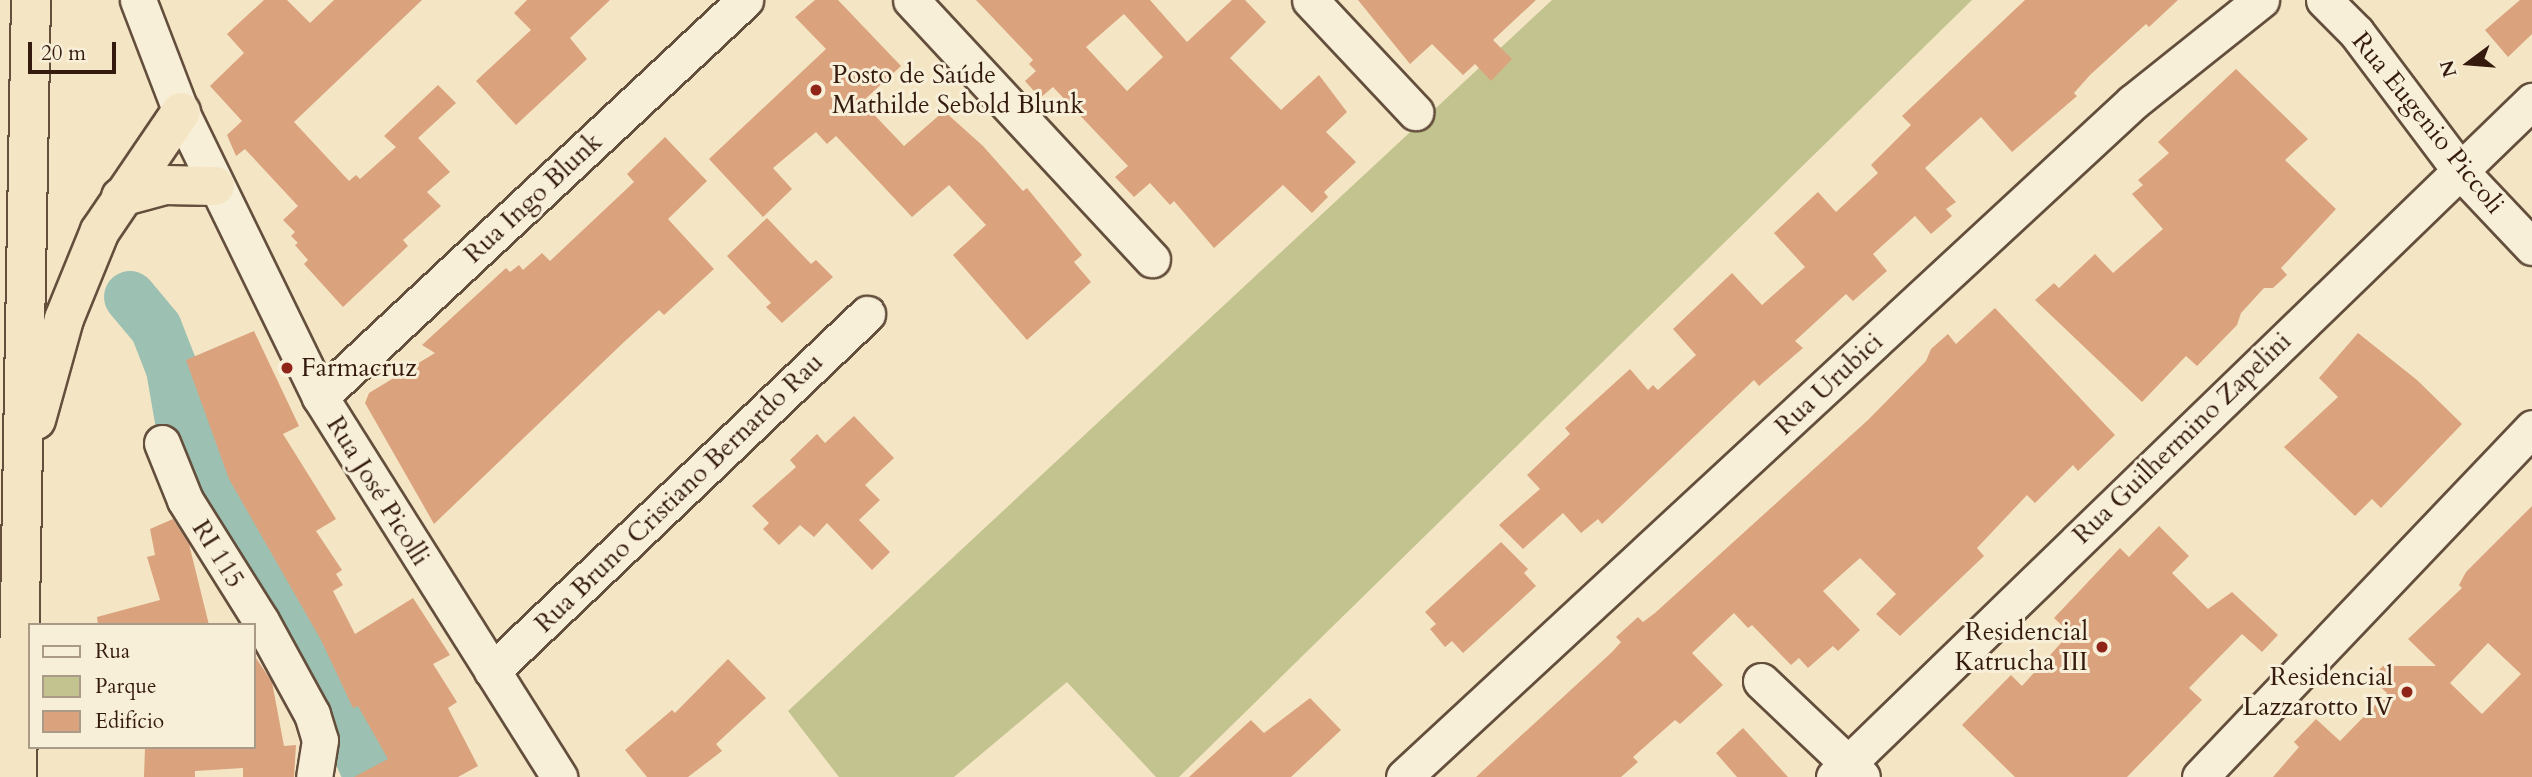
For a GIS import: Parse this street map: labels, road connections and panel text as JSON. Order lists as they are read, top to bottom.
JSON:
{
  "streets": {
    "street": [
      "Rua Eugenio Piccoli",
      "Rua Ingo Blunk",
      "Rua Urubici",
      "Rua Guilhermino Zapelini",
      "Rua José Picolli",
      "Rua Bruno Cristiano Bernardo Rau",
      "RI 115"
    ]
  },
  "crossings": [
    ["Rua Eugenio Piccoli", "Rua Guilhermino Zapelini"],
    ["Rua Ingo Blunk", "Rua José Picolli"],
    ["Rua José Picolli", "Rua Bruno Cristiano Bernardo Rau"]
  ],
  "places": [
    "Posto de Saúde Mathilde Sebold Blunk",
    "Farmacruz",
    "Residencial Katrucha III",
    "Residencial Lazzarotto IV"
  ],
  "legend": ["Rua", "Parque", "Edifício"],
  "scale_bar": "20 m",
  "north": "left"
}
